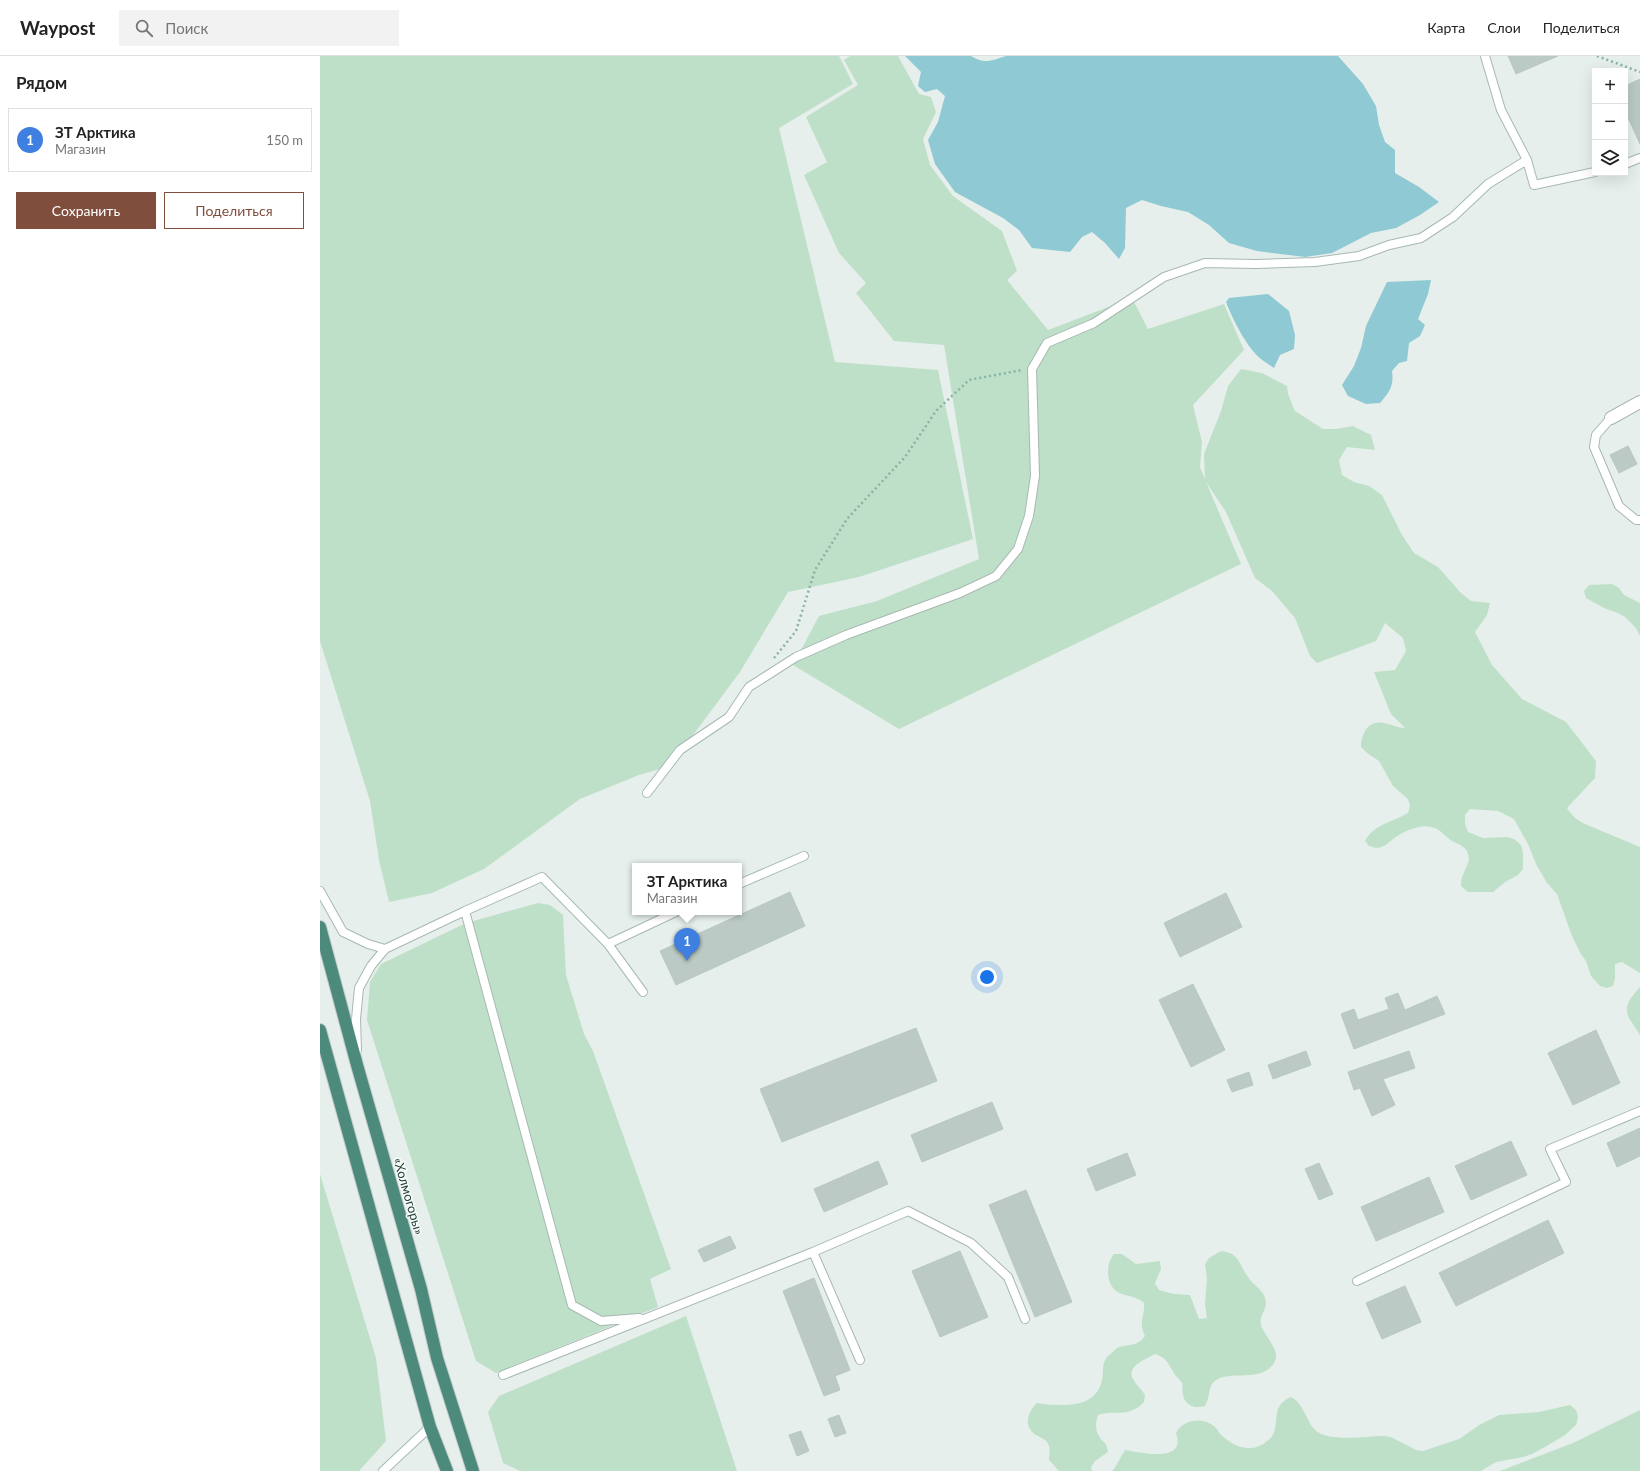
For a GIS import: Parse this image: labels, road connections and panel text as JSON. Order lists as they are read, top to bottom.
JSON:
{
  "streets": {
    "highway": ["«Холмогоры»"]
  },
  "page": {
    "header": "Waypost",
    "search": "Поиск",
    "nav": ["Карта", "Слои", "Поделиться"],
    "heading": "Рядом",
    "map_buttons": ["+", "−"],
    "list": [
      {
        "mark": "1",
        "name": "ЗТ Арктика",
        "note": "Магазин",
        "value": "150 m"
      }
    ],
    "buttons": ["Сохранить", "Поделиться"],
    "popup": ["ЗТ Арктика", "Магазин"],
    "pins": "1"
  }
}
